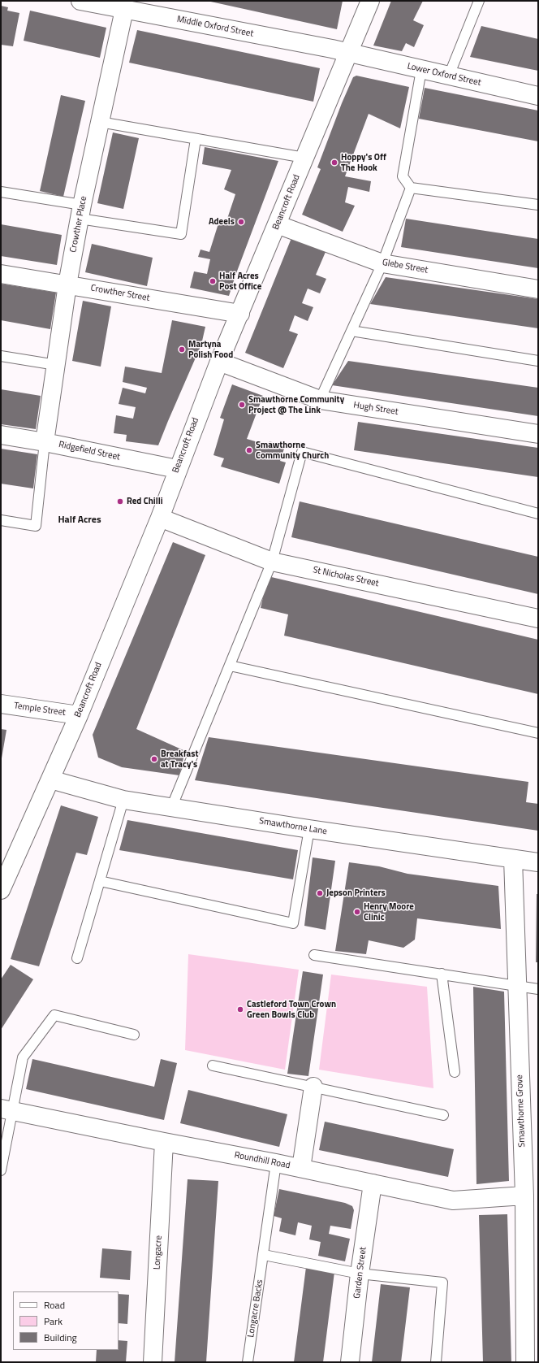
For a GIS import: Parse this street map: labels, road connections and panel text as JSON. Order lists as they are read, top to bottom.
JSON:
{
  "streets": {
    "street": [
      "Middle Oxford Street",
      "Lower Oxford Street",
      "Beancroft Road",
      "Crowther Place",
      "Glebe Street",
      "Crowther Street",
      "Hugh Street",
      "Ridgefield Street",
      "St Nicholas Street",
      "Temple Street",
      "Smawthorne Lane",
      "Smawthorne Grove",
      "Roundhill Road",
      "Longacre",
      "Garden Street"
    ],
    "lane": ["Longacre Backs"]
  },
  "crossings": [
    ["Middle Oxford Street", "Lower Oxford Street"],
    ["Middle Oxford Street", "Beancroft Road"],
    ["Middle Oxford Street", "Crowther Place"],
    ["Lower Oxford Street", "Beancroft Road"],
    ["Beancroft Road", "Glebe Street"],
    ["Beancroft Road", "Crowther Street"],
    ["Beancroft Road", "Hugh Street"],
    ["Beancroft Road", "Ridgefield Street"],
    ["Beancroft Road", "St Nicholas Street"],
    ["Beancroft Road", "Temple Street"],
    ["Beancroft Road", "Smawthorne Lane"],
    ["Crowther Place", "Crowther Street"],
    ["Crowther Place", "Ridgefield Street"],
    ["Smawthorne Lane", "Smawthorne Grove"],
    ["Smawthorne Grove", "Roundhill Road"],
    ["Roundhill Road", "Longacre"],
    ["Roundhill Road", "Garden Street"],
    ["Roundhill Road", "Longacre Backs"]
  ],
  "districts": ["Half Acres"],
  "places": [
    "Hoppy's Off The Hook",
    "Adeels",
    "Half Acres Post Office",
    "Martyna Polish Food",
    "Smawthorne Community Project @ The Link",
    "Smawthorne Community Church",
    "Red Chilli",
    "Breakfast at Tracy's",
    "Jepson Printers",
    "Henry Moore Clinic",
    "Castleford Town Crown Green Bowls Club"
  ],
  "legend": ["Road", "Park", "Building"]
}
